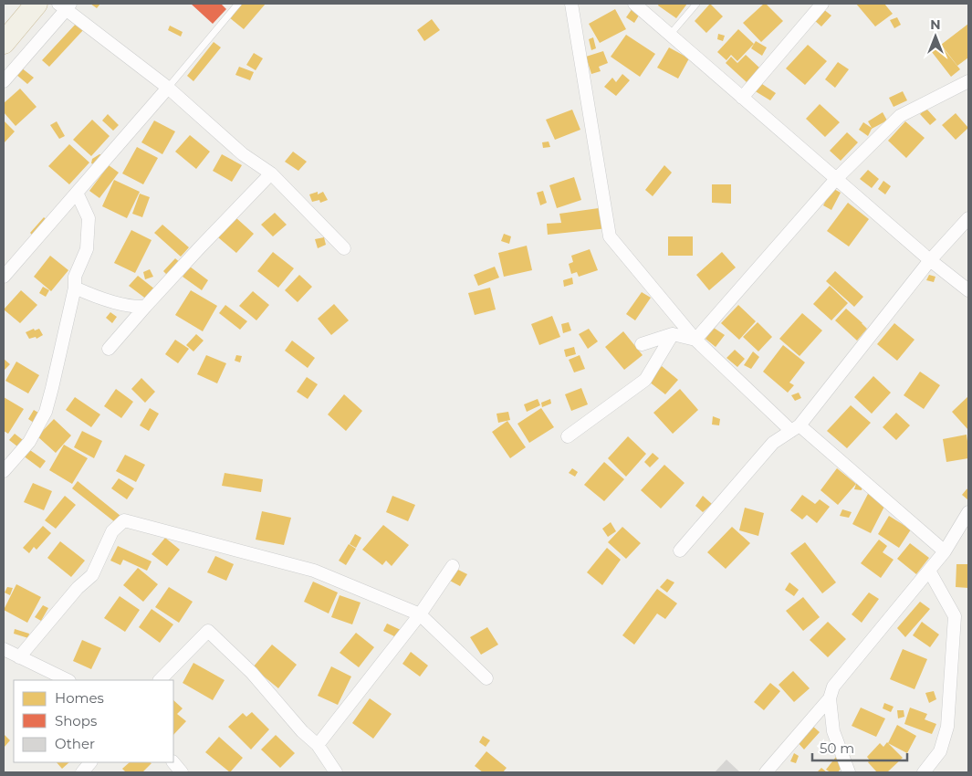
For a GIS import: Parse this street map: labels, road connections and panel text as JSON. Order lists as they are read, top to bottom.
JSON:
{
  "legend": ["Homes", "Shops", "Other"],
  "scale_bar": "50 m",
  "north": "top"
}
